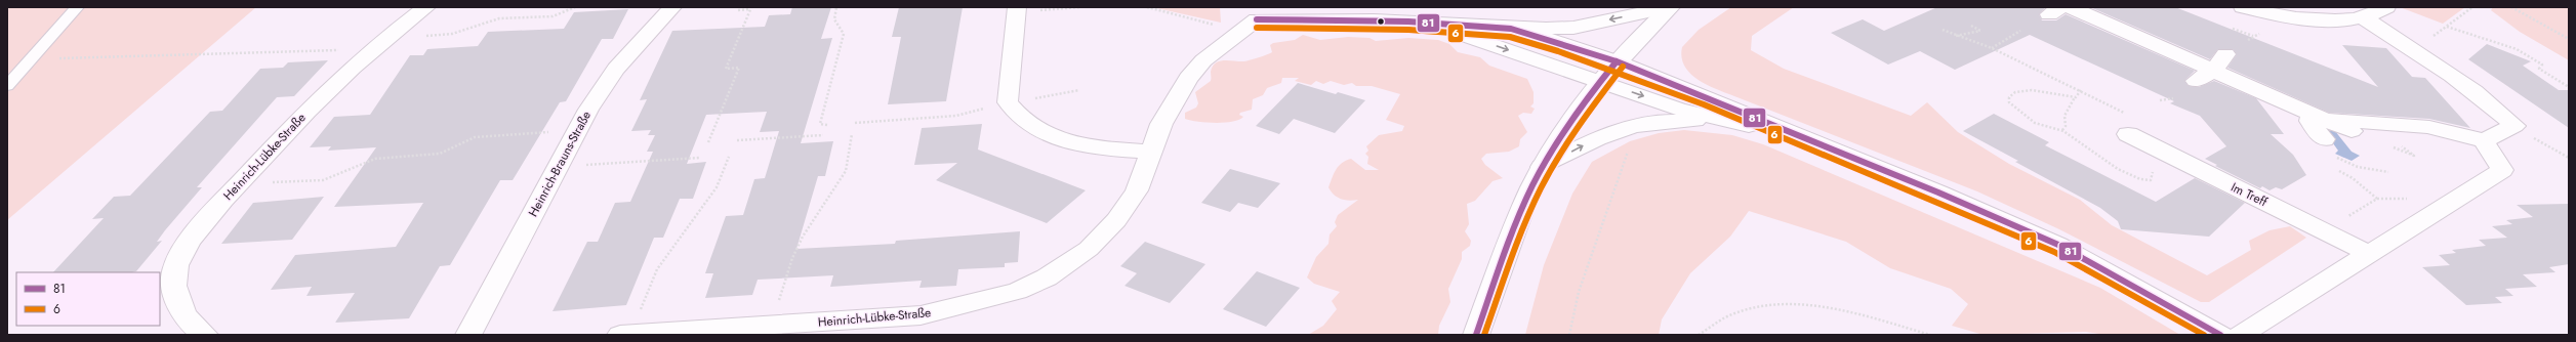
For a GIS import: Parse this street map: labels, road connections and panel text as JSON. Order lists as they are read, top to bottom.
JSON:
{
  "streets": {
    "street": ["Heinrich-Lübke-Straße", "Heinrich-Brauns-Straße", "Im Treff"]
  },
  "lines": ["transit line 81", "transit line 6"],
  "legend": ["81", "6"]
}
